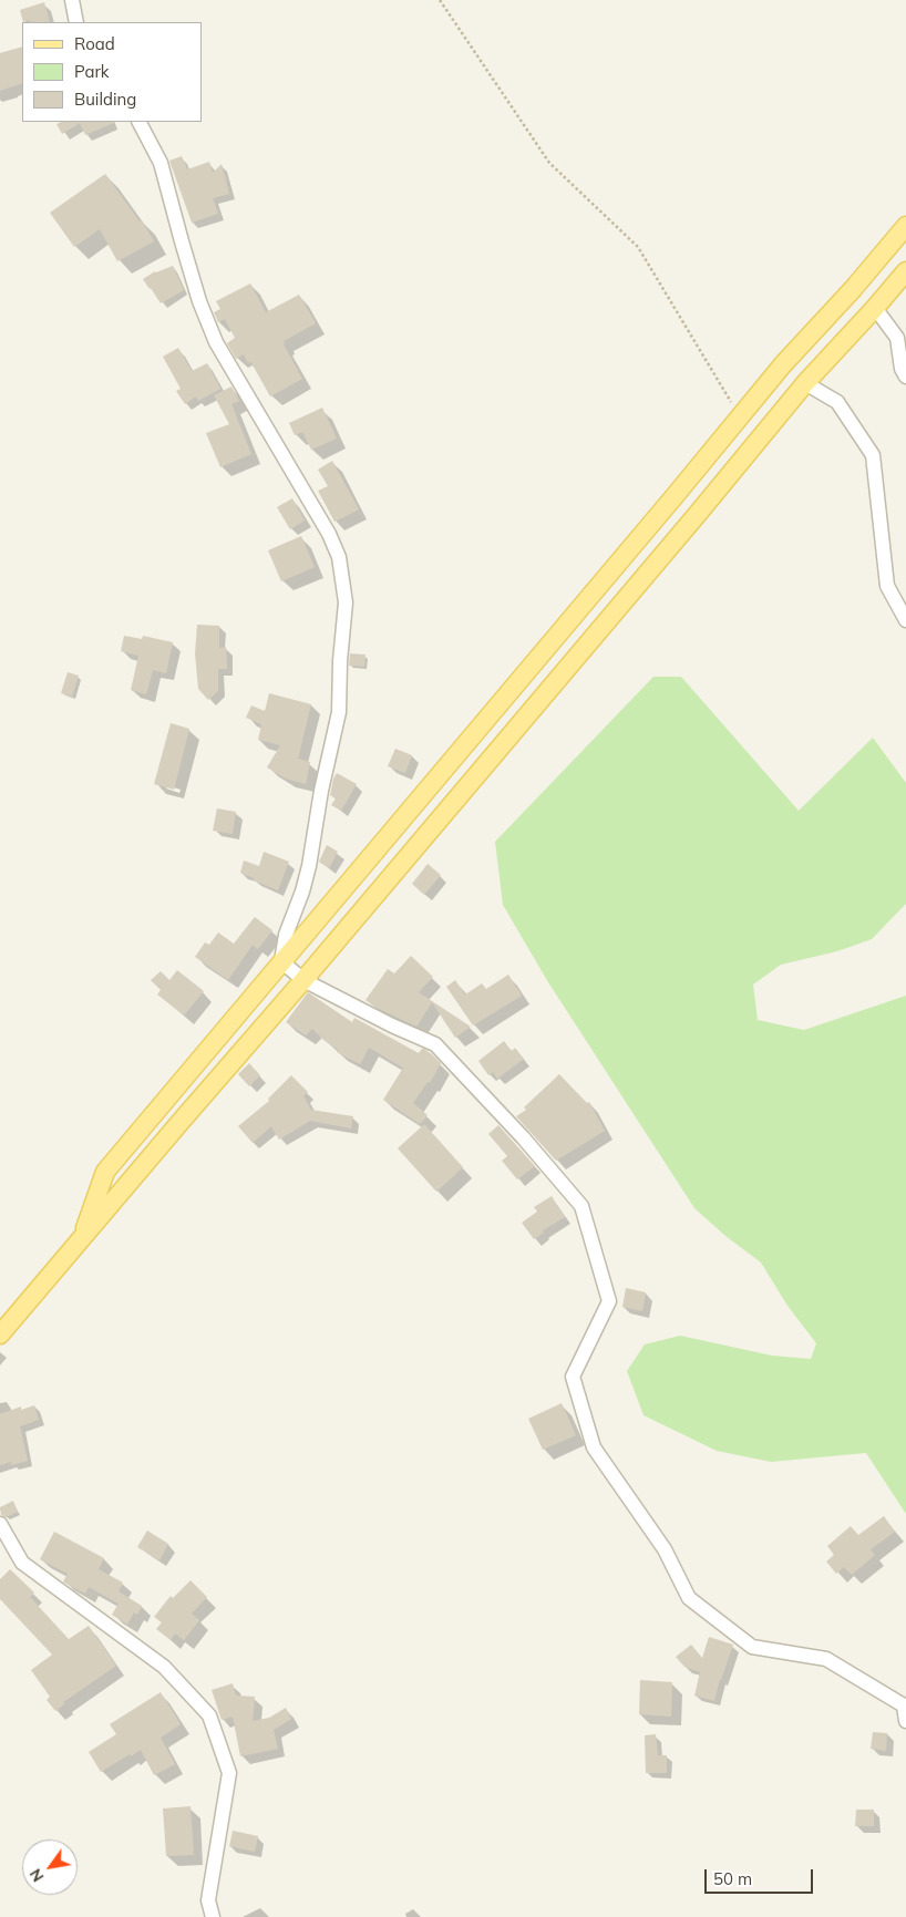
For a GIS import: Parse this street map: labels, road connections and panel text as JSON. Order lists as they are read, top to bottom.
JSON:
{
  "legend": ["Road", "Park", "Building"],
  "scale_bar": "50 m",
  "north": "bottom left"
}
